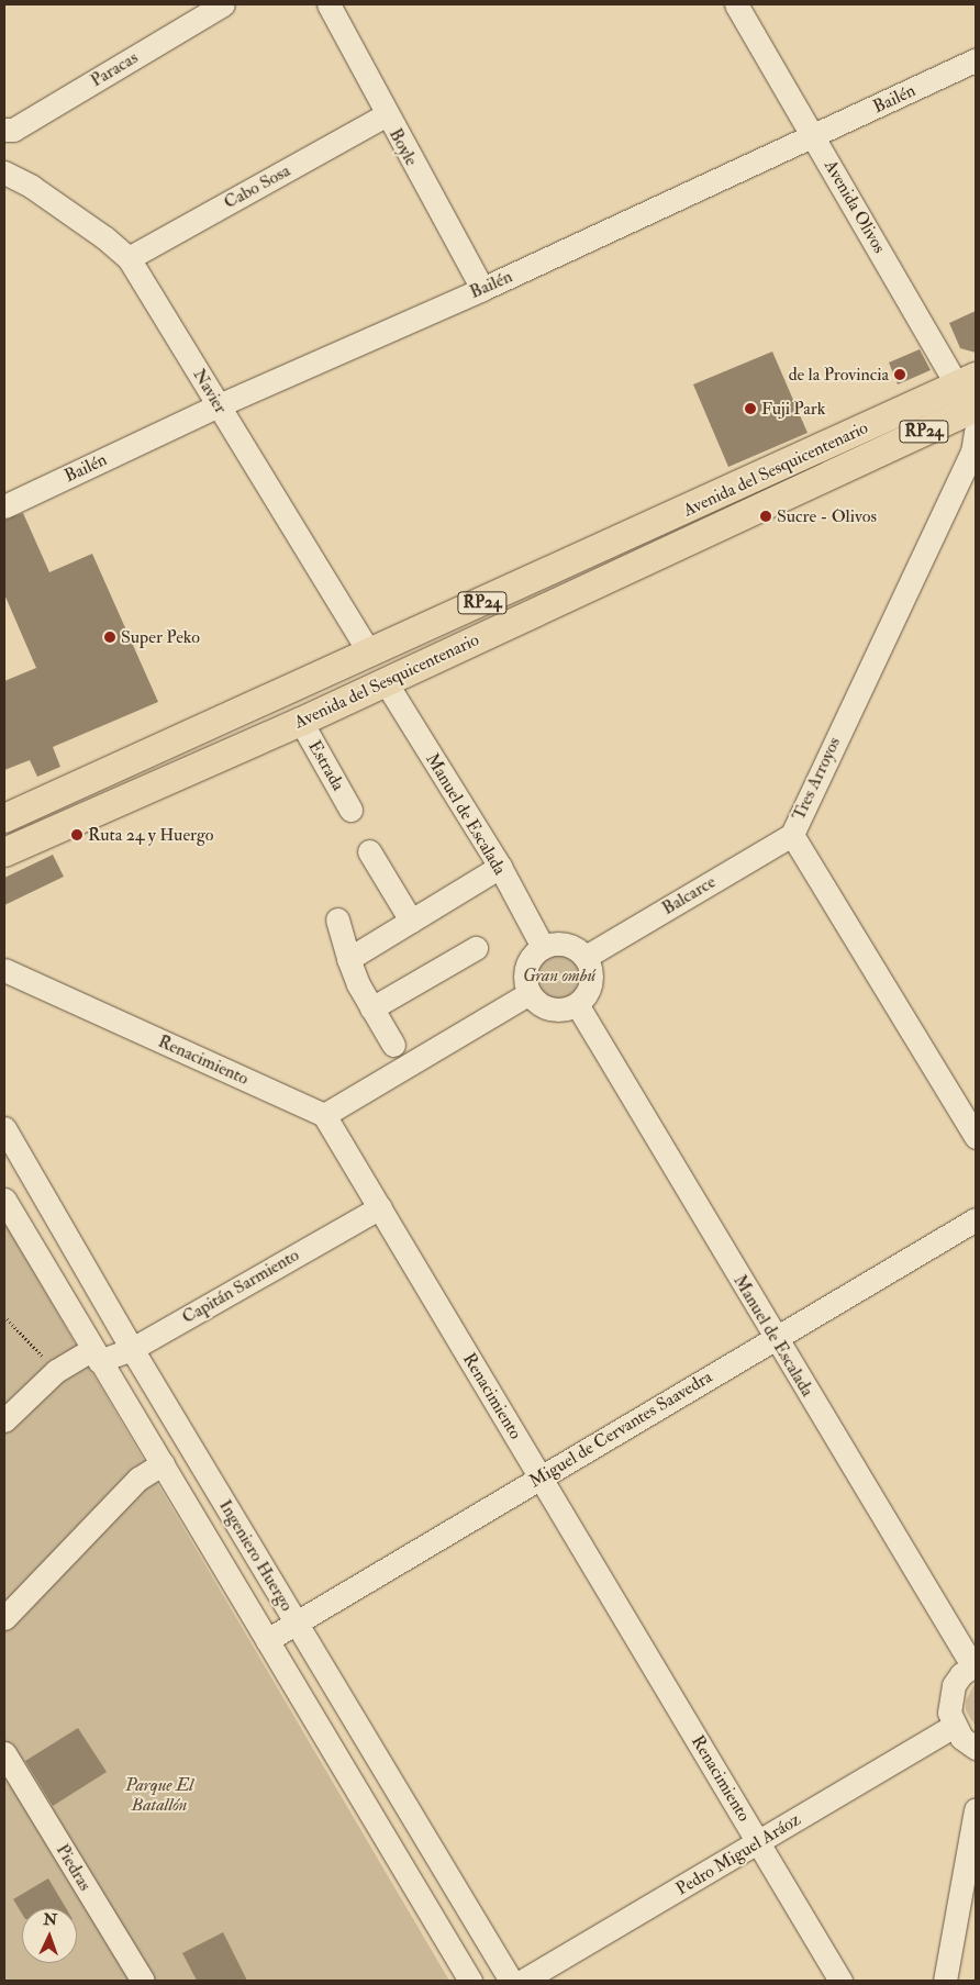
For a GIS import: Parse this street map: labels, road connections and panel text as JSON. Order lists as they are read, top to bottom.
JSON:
{
  "streets": {
    "main road": ["RP24", "Avenida del Sesquicentenario"],
    "street": [
      "Paracas",
      "Bailén",
      "Boyle",
      "Cabo Sosa",
      "Avenida Olivos",
      "Navier",
      "Estrada",
      "Tres Arroyos",
      "Manuel de Escalada",
      "Balcarce",
      "Renacimiento",
      "Capitán Sarmiento",
      "Miguel de Cervantes Saavedra",
      "Ingeniero Huergo",
      "Pedro Miguel Aráoz",
      "Piedras"
    ]
  },
  "crossings": [
    ["Bailén", "Boyle"],
    ["Bailén", "Avenida Olivos"],
    ["Bailén", "Navier"],
    ["Boyle", "Cabo Sosa"],
    ["Cabo Sosa", "Navier"],
    ["Avenida Olivos", "Avenida del Sesquicentenario"],
    ["Avenida Olivos", "Tres Arroyos"],
    ["Navier", "Avenida del Sesquicentenario"],
    ["Avenida del Sesquicentenario", "Estrada"],
    ["Avenida del Sesquicentenario", "Tres Arroyos"],
    ["Avenida del Sesquicentenario", "Manuel de Escalada"],
    ["Tres Arroyos", "Balcarce"],
    ["Manuel de Escalada", "Balcarce"],
    ["Manuel de Escalada", "Miguel de Cervantes Saavedra"],
    ["Renacimiento", "Capitán Sarmiento"],
    ["Renacimiento", "Miguel de Cervantes Saavedra"],
    ["Renacimiento", "Pedro Miguel Aráoz"],
    ["Capitán Sarmiento", "Ingeniero Huergo"],
    ["Miguel de Cervantes Saavedra", "Ingeniero Huergo"]
  ],
  "parks": ["Gran ombú", "Parque El Batallón"],
  "places": [
    "de la Provincia",
    "Fuji Park",
    "Sucre - Olivos",
    "Super Peko",
    "Ruta 24 y Huergo"
  ],
  "north": "top"
}
